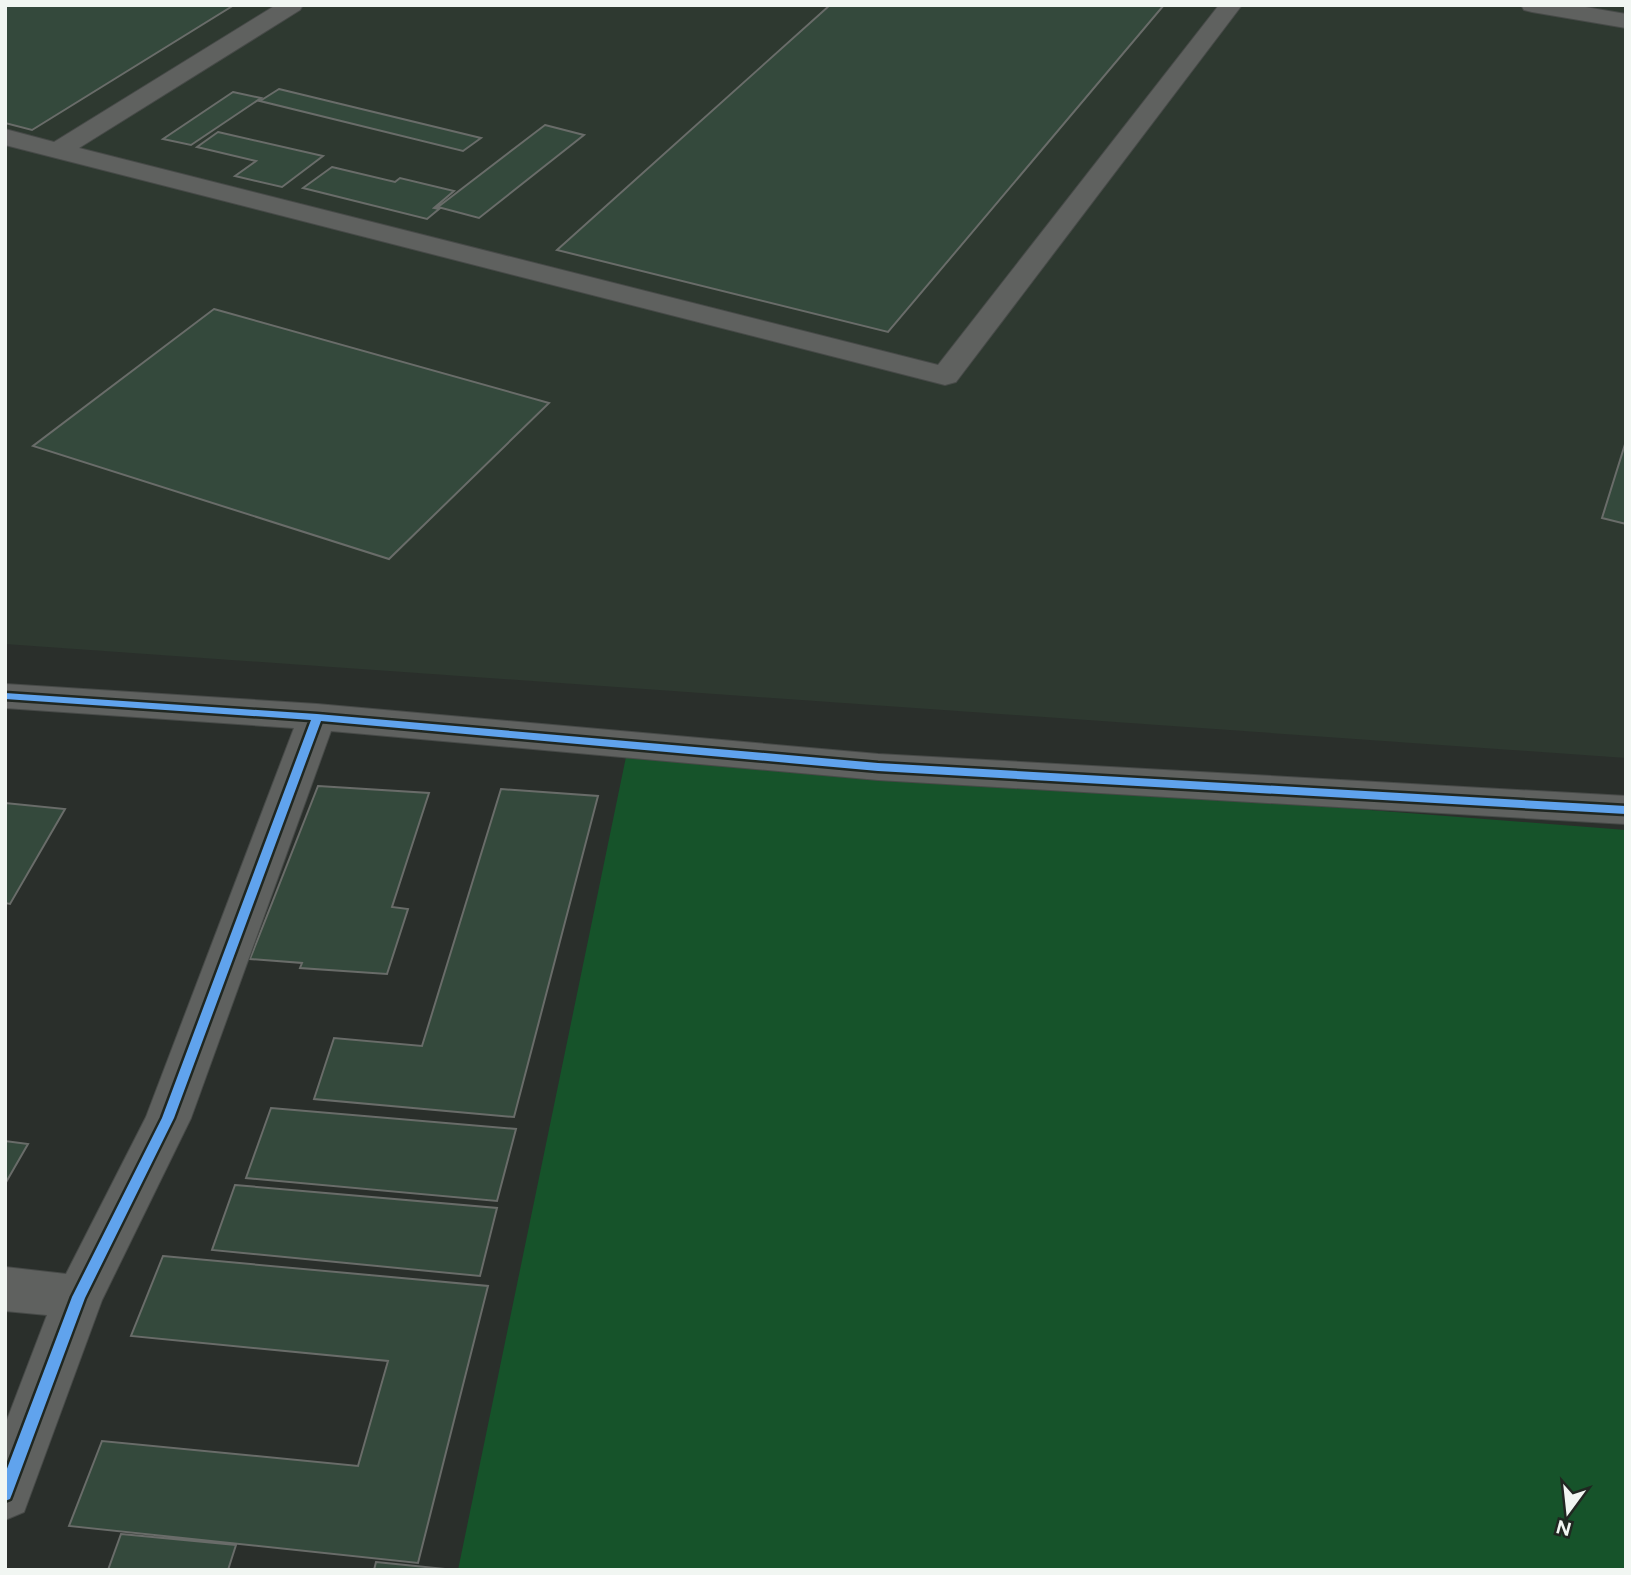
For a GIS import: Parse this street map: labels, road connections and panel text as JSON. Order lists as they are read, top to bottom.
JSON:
{
  "north": "bottom"
}
